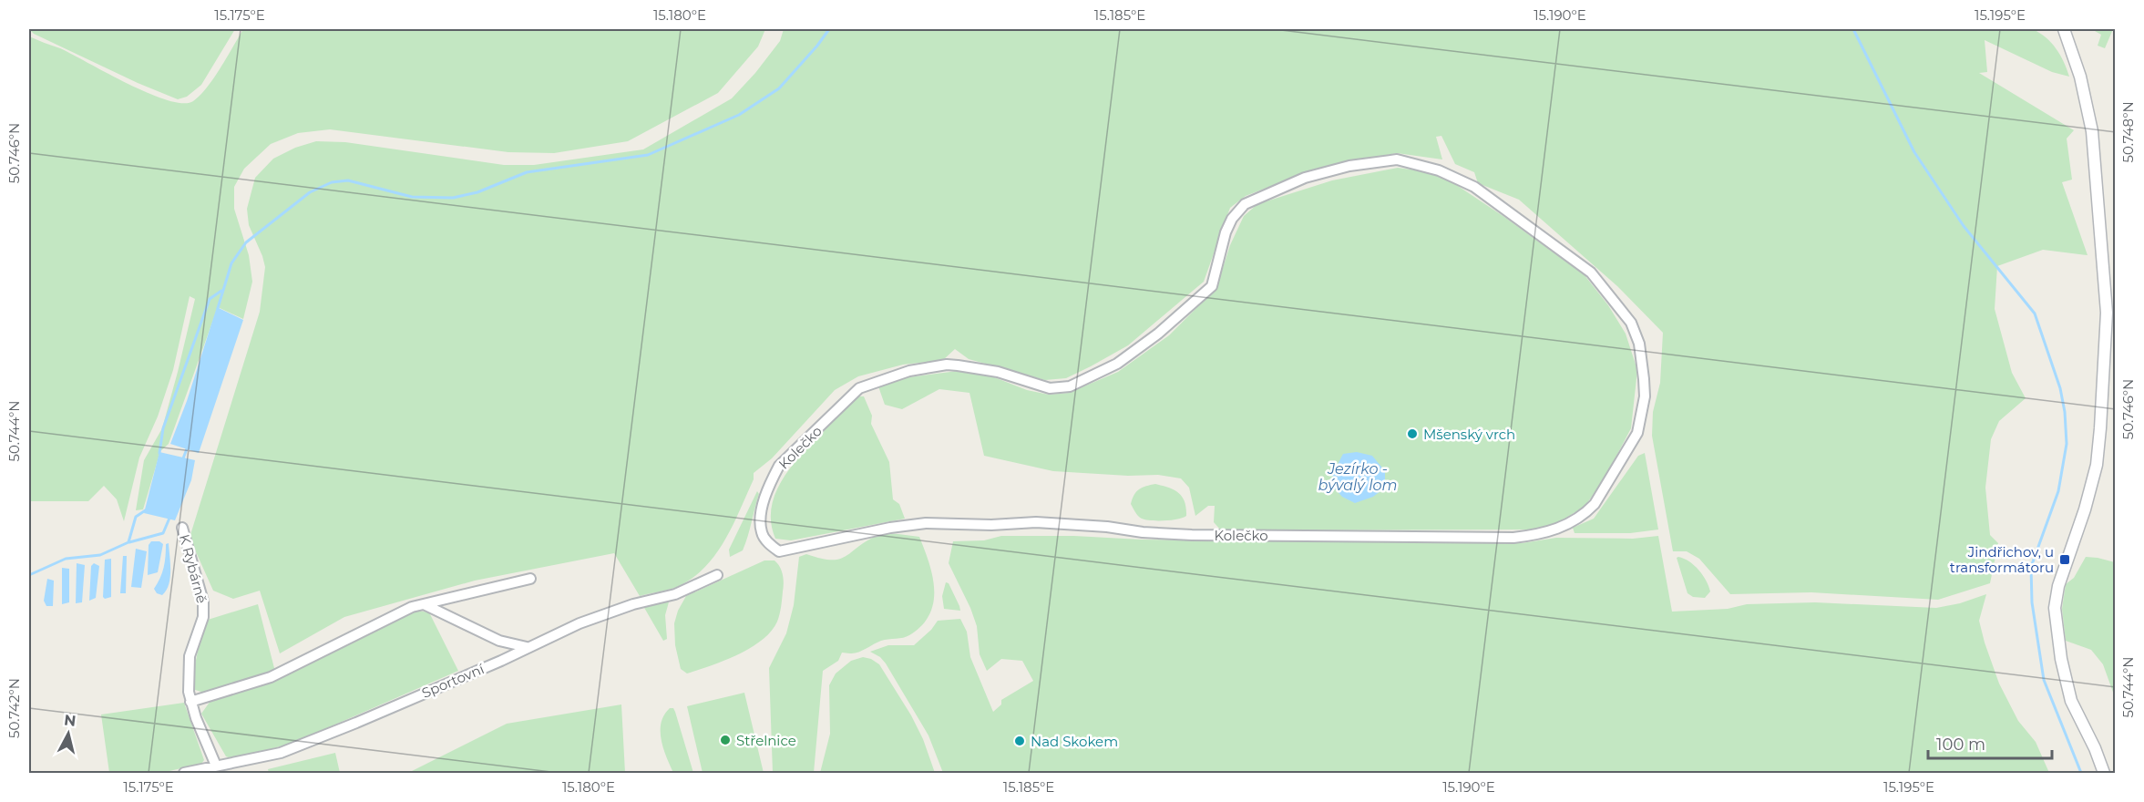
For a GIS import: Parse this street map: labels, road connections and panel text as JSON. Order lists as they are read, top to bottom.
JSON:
{
  "streets": {
    "street": ["Kolečko", "K Rybárně", "Sportovní"]
  },
  "crossings": [
    ["K Rybárně", "Sportovní"]
  ],
  "water": ["Jezírko - bývalý lom"],
  "places": {
    "other": ["Mšenský vrch", "Střelnice", "Nad Skokem"],
    "transit": ["Jindřichov, u transformátoru"]
  },
  "scale_bar": "100 m",
  "north": "top",
  "coordinates": [
    "15.175°E",
    "15.180°E",
    "15.185°E",
    "15.190°E",
    "15.195°E",
    "50.748°N",
    "50.746°N",
    "50.744°N",
    "50.742°N"
  ]
}
